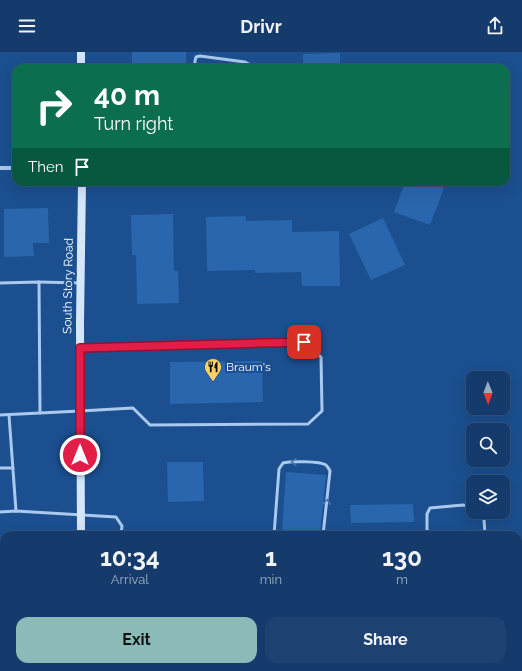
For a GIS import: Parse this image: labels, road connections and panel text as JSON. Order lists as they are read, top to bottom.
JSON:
{
  "streets": {
    "main road": ["South Story Road"]
  },
  "places": {
    "restaurant": ["Braum's"]
  },
  "north": "bottom",
  "page": {
    "header": "Drivr",
    "turn": ["40 m", "Turn right"],
    "then": "Then",
    "eta": [
      "10:34",
      "Arrival",
      "1",
      "min",
      "130",
      "m"
    ],
    "buttons": ["Exit", "Share"]
  }
}
